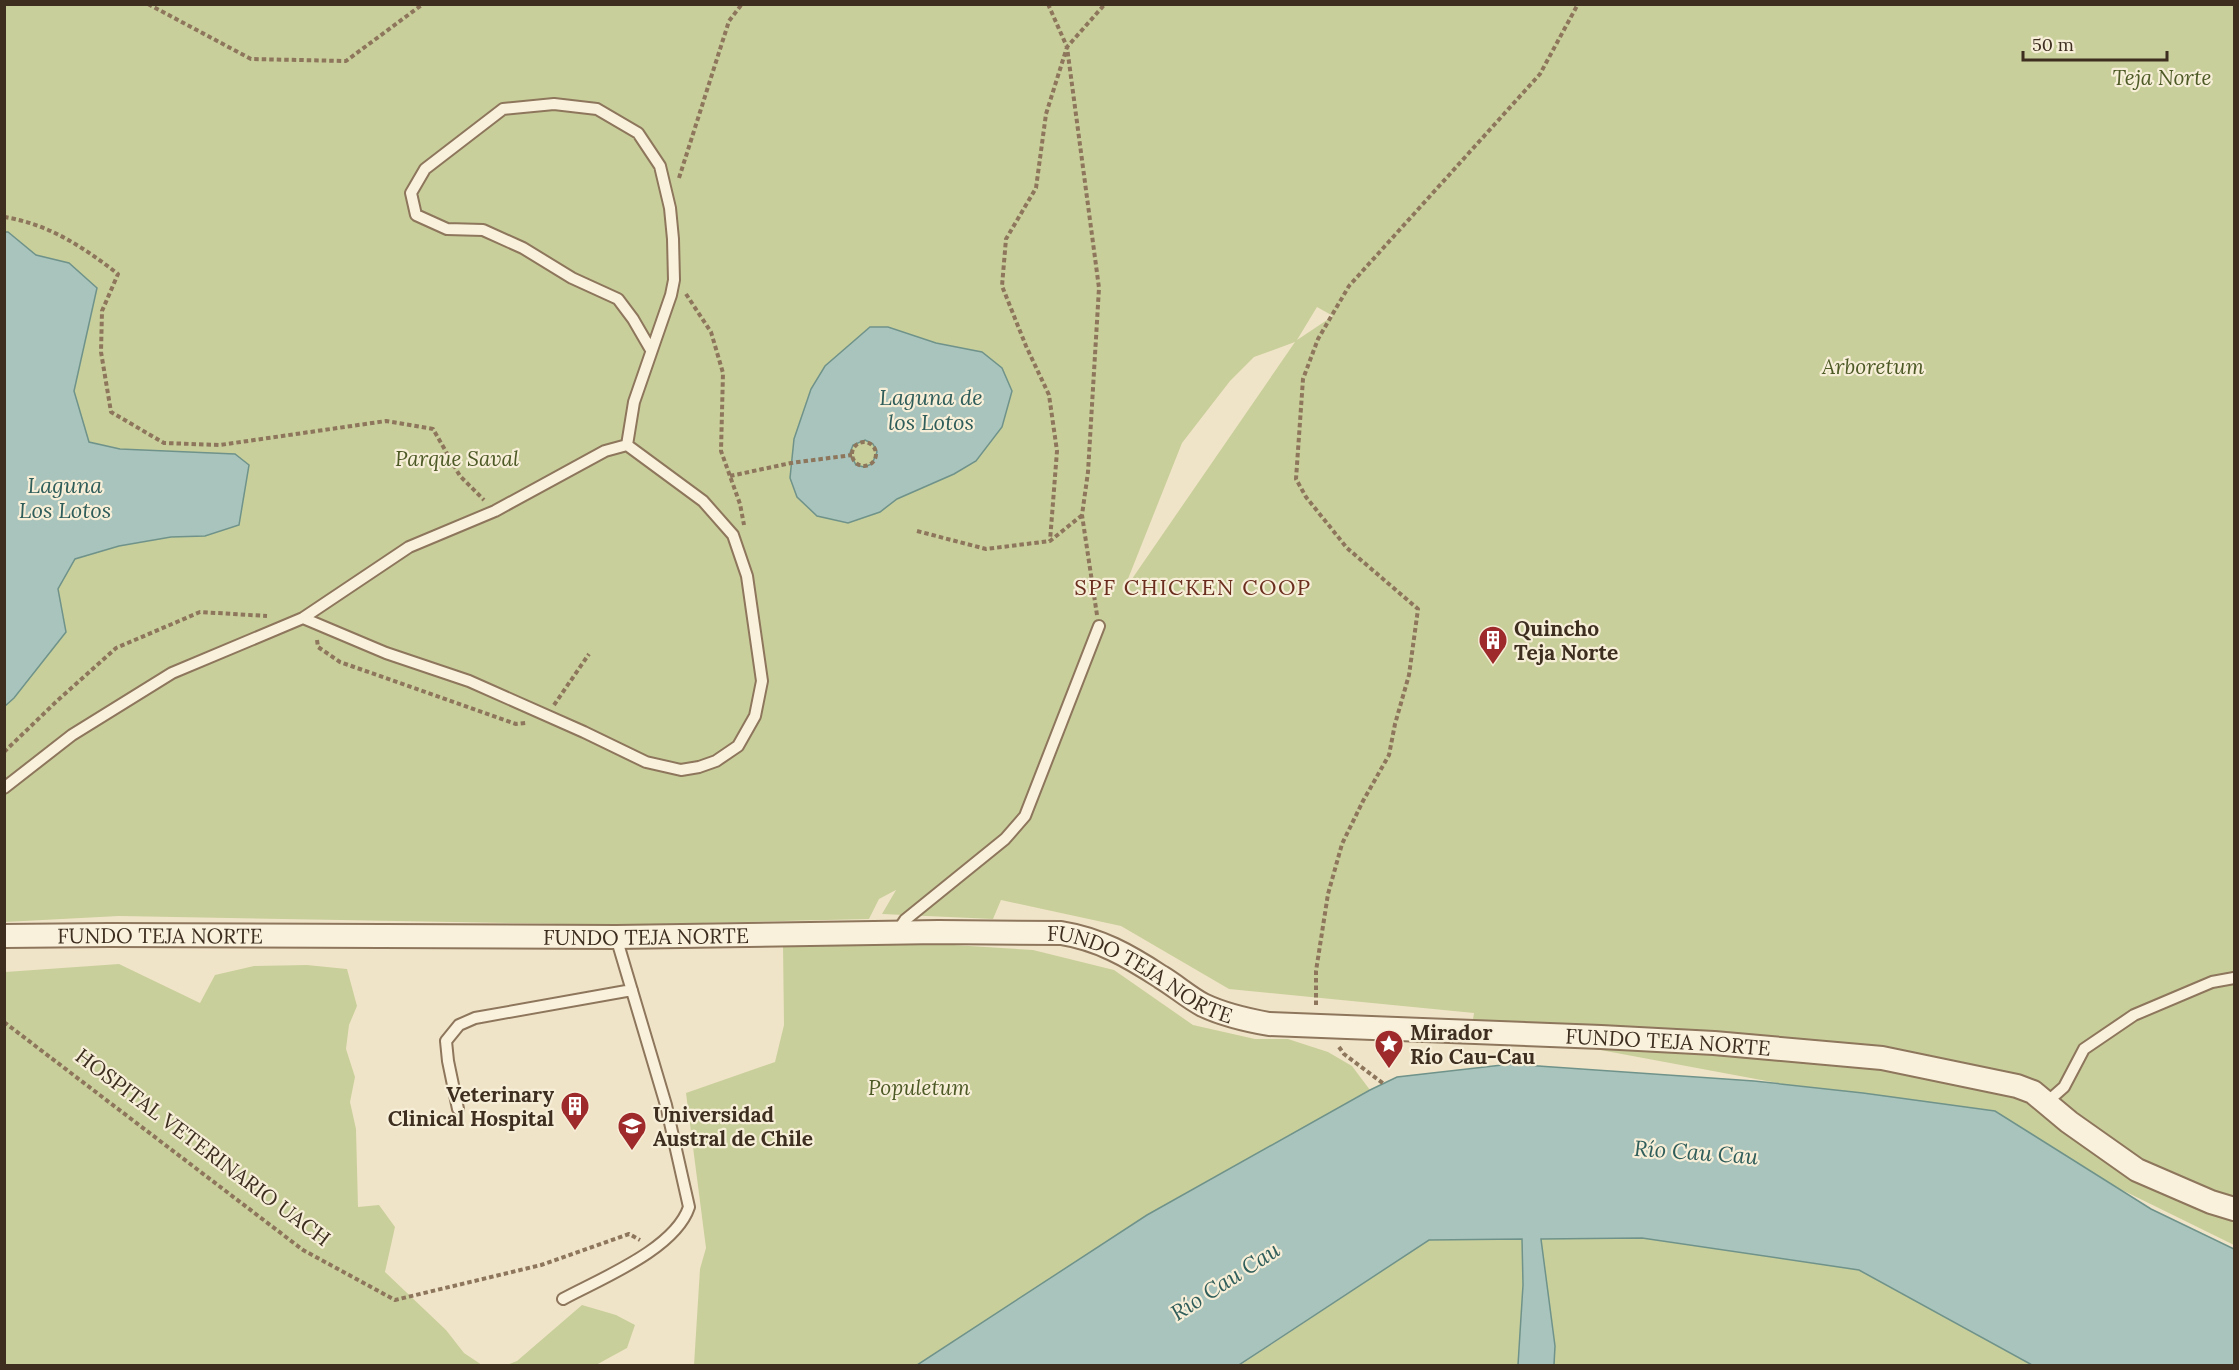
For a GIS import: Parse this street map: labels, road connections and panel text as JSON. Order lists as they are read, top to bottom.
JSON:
{
  "streets": {
    "street": ["FUNDO TEJA NORTE"],
    "path": ["HOSPITAL VETERINARIO UACH"]
  },
  "districts": ["SPF CHICKEN COOP"],
  "water": ["Laguna de los Lotos", "Laguna Los Lotos", "Río Cau Cau"],
  "parks": [
    "Teja Norte",
    "Arboretum",
    "Parque Saval",
    "Populetum"
  ],
  "places": {
    "building": ["Quincho Teja Norte", "Veterinary Clinical Hospital"],
    "place": ["Mirador Río Cau-Cau"],
    "school or university": ["Universidad Austral de Chile"]
  },
  "scale_bar": "50 m"
}
